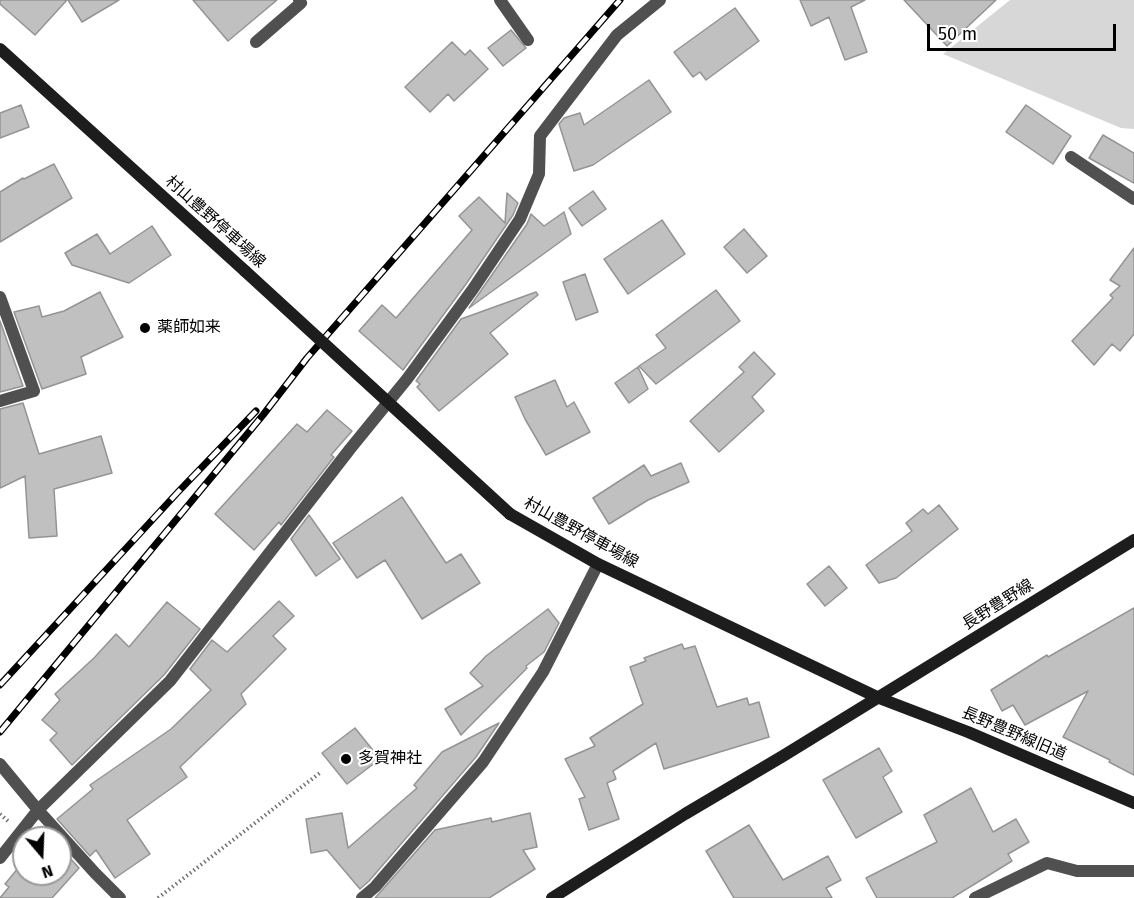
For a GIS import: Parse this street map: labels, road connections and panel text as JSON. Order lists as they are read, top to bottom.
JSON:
{
  "streets": {
    "main road": ["村山豊野停車場線", "長野豊野線", "長野豊野線旧道"]
  },
  "crossings": [
    ["村山豊野停車場線", "長野豊野線"],
    ["村山豊野停車場線", "長野豊野線旧道"],
    ["長野豊野線", "長野豊野線旧道"]
  ],
  "places": ["薬師如来", "多賀神社"],
  "scale_bar": "50 m",
  "north": "bottom"
}
